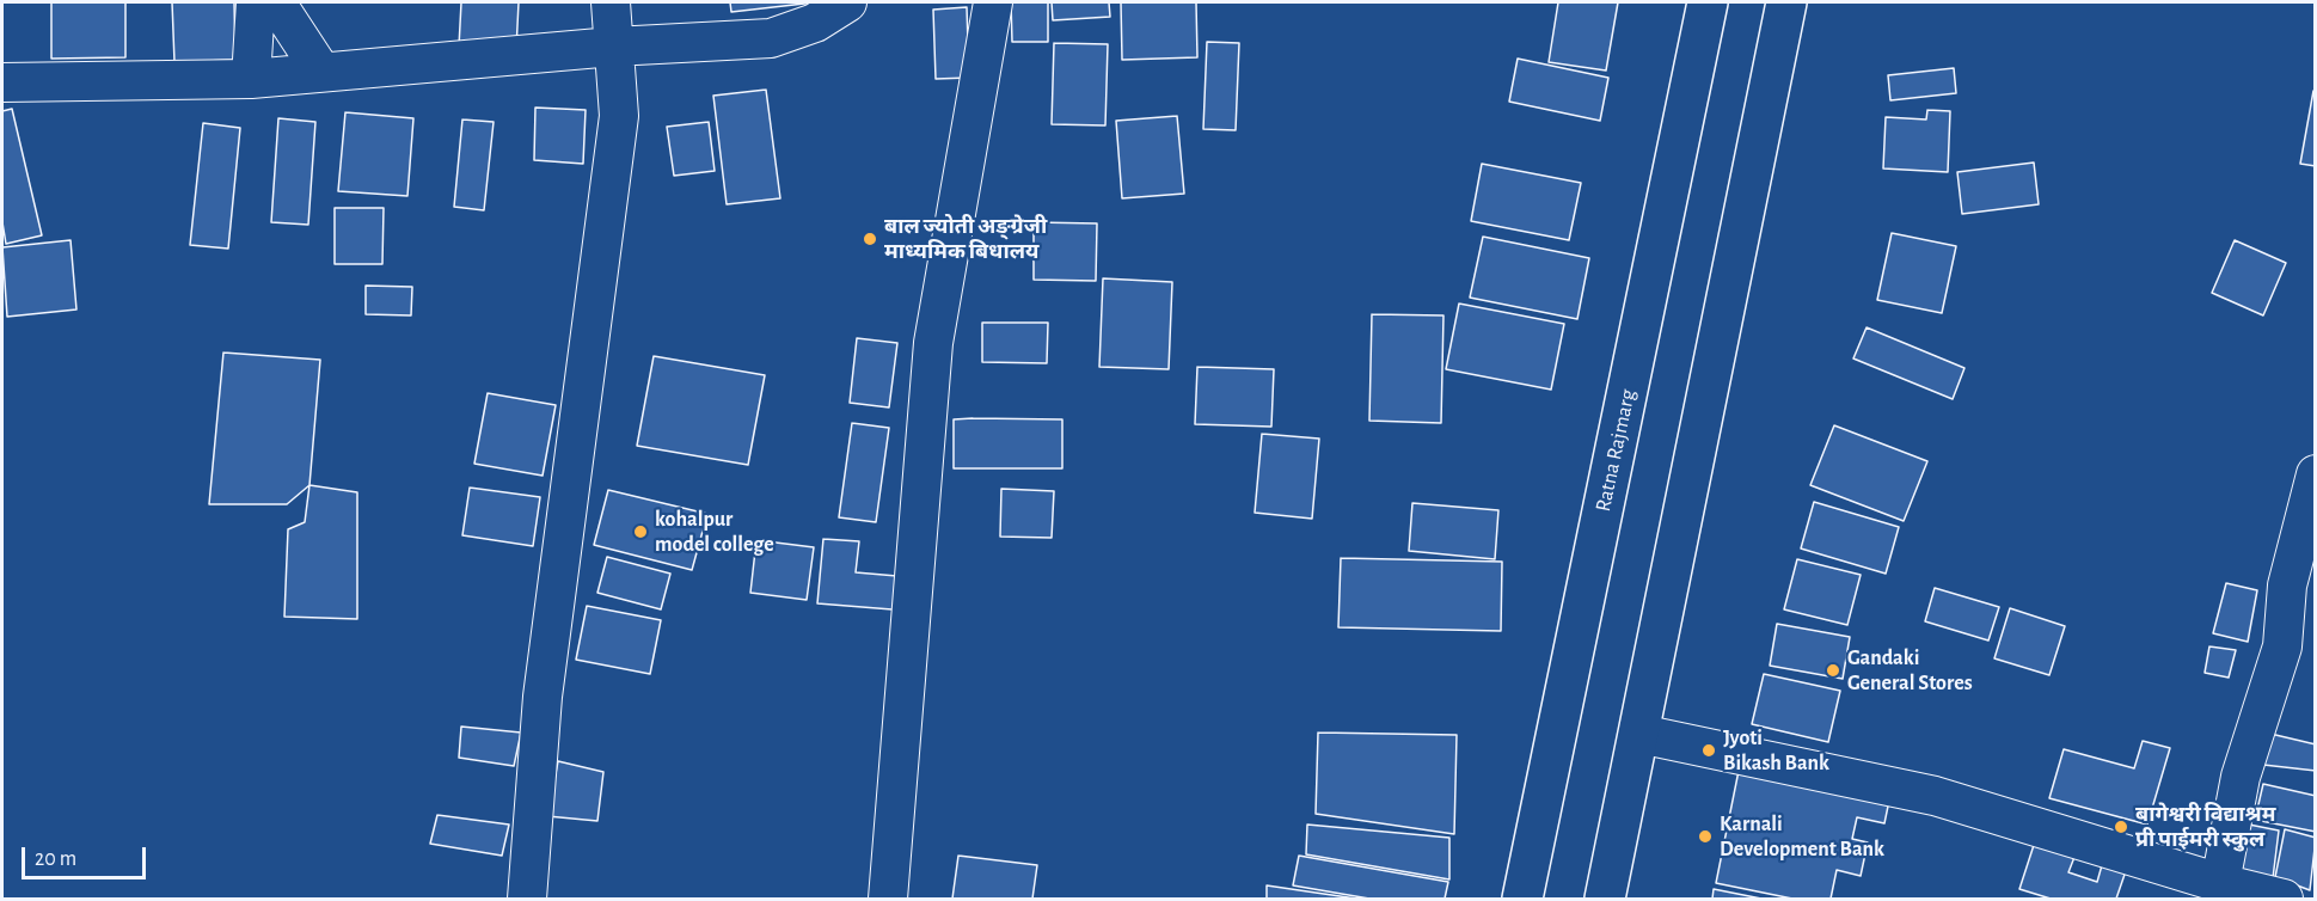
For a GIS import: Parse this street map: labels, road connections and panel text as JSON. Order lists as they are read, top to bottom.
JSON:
{
  "streets": {
    "highway": ["Ratna Rajmarg"]
  },
  "places": [
    "बाल ज्योती अङ्ग्रेजी माध्यमिक बिधालय",
    "kohalpur model college",
    "Gandaki General Stores",
    "Jyoti Bikash Bank",
    "बागेश्वरी विद्याश्रम प्री पाईमरी स्कुल",
    "Karnali Development Bank"
  ],
  "scale_bar": "20 m"
}
